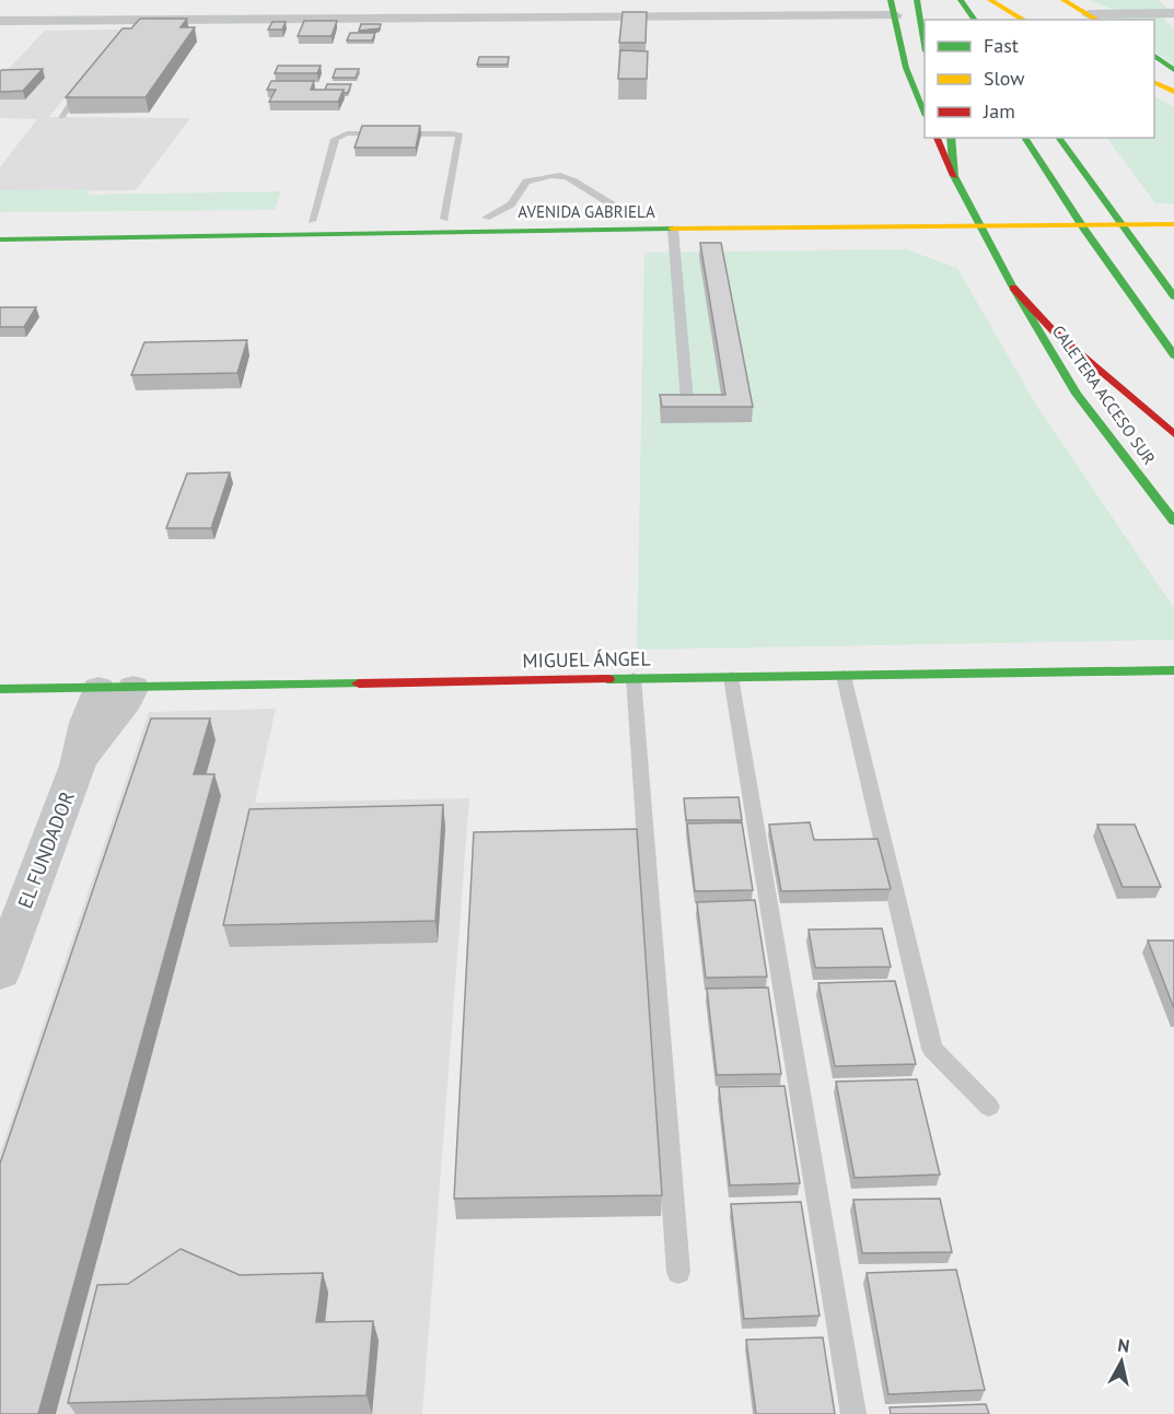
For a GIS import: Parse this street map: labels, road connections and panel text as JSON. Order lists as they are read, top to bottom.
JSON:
{
  "streets": {
    "main road": ["AVENIDA GABRIELA", "CALETERA ACCESO SUR", "MIGUEL ÁNGEL"],
    "street": ["EL FUNDADOR"]
  },
  "crossings": [
    ["AVENIDA GABRIELA", "CALETERA ACCESO SUR"],
    ["MIGUEL ÁNGEL", "EL FUNDADOR"]
  ],
  "legend": ["Fast", "Slow", "Jam"],
  "north": "top"
}
